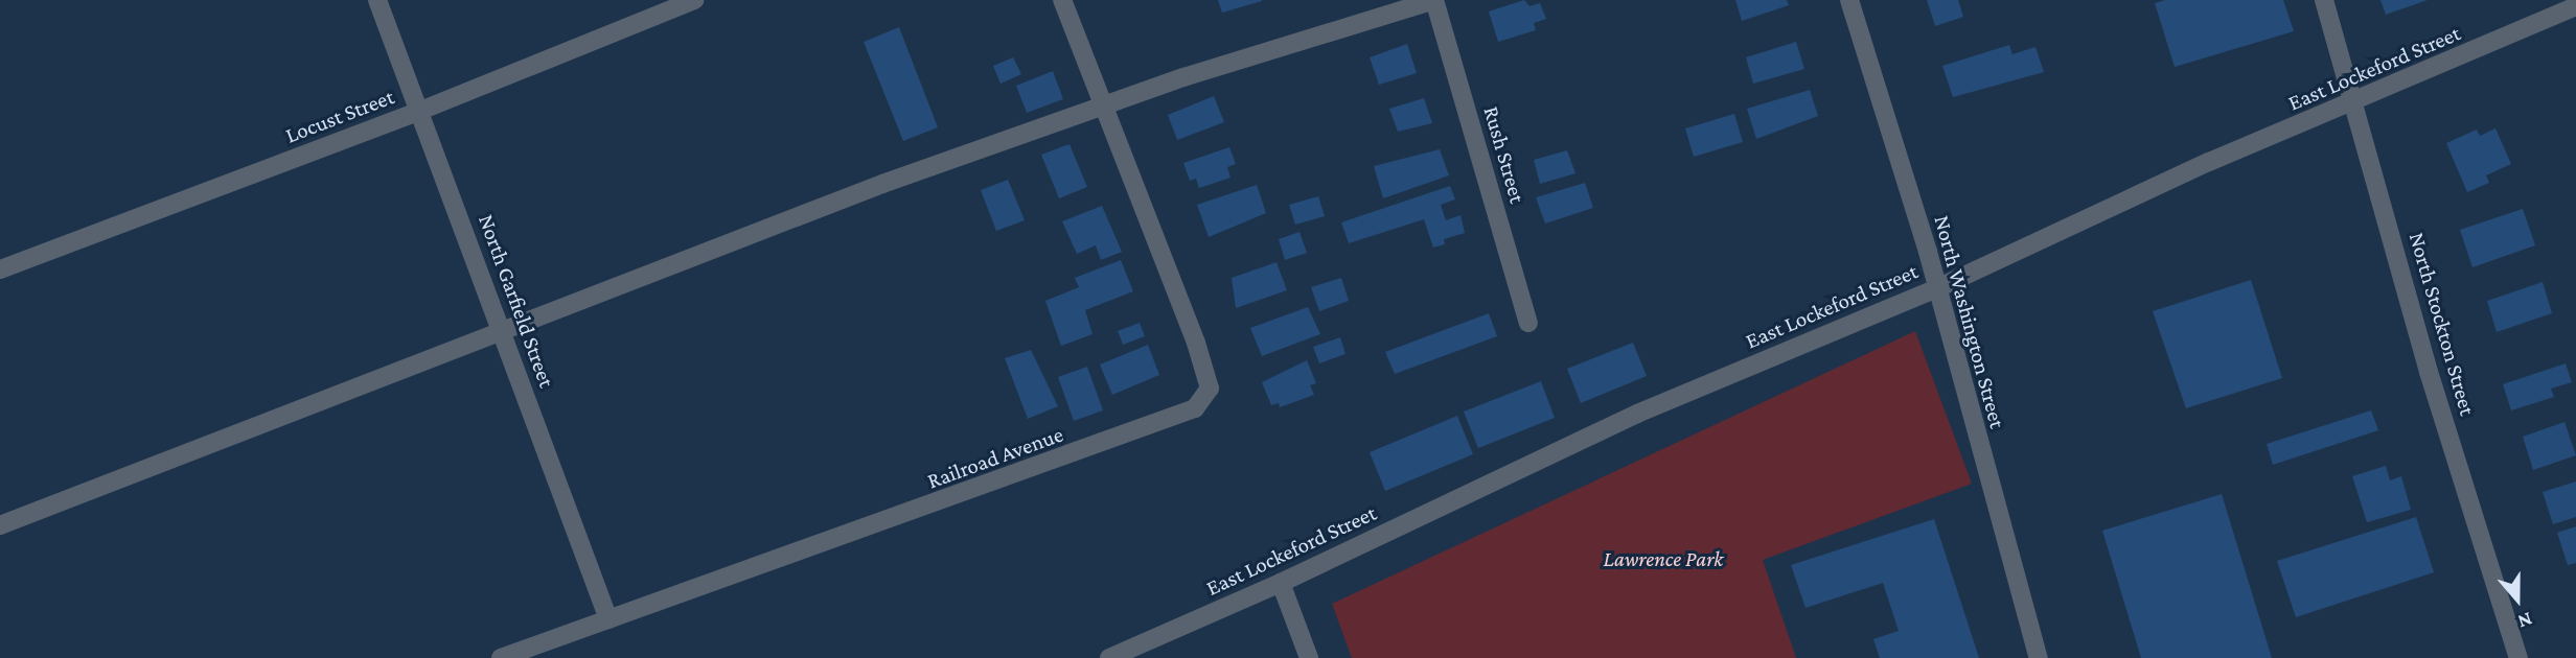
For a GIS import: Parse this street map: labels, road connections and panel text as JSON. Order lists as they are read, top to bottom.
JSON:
{
  "streets": {
    "street": [
      "East Lockeford Street",
      "Locust Street",
      "Rush Street",
      "North Garfield Street",
      "North Washington Street",
      "North Stockton Street",
      "Railroad Avenue"
    ]
  },
  "crossings": [
    ["East Lockeford Street", "North Washington Street"],
    ["East Lockeford Street", "North Stockton Street"],
    ["Locust Street", "North Garfield Street"],
    ["North Garfield Street", "Railroad Avenue"]
  ],
  "parks": ["Lawrence Park"],
  "north": "bottom"
}
